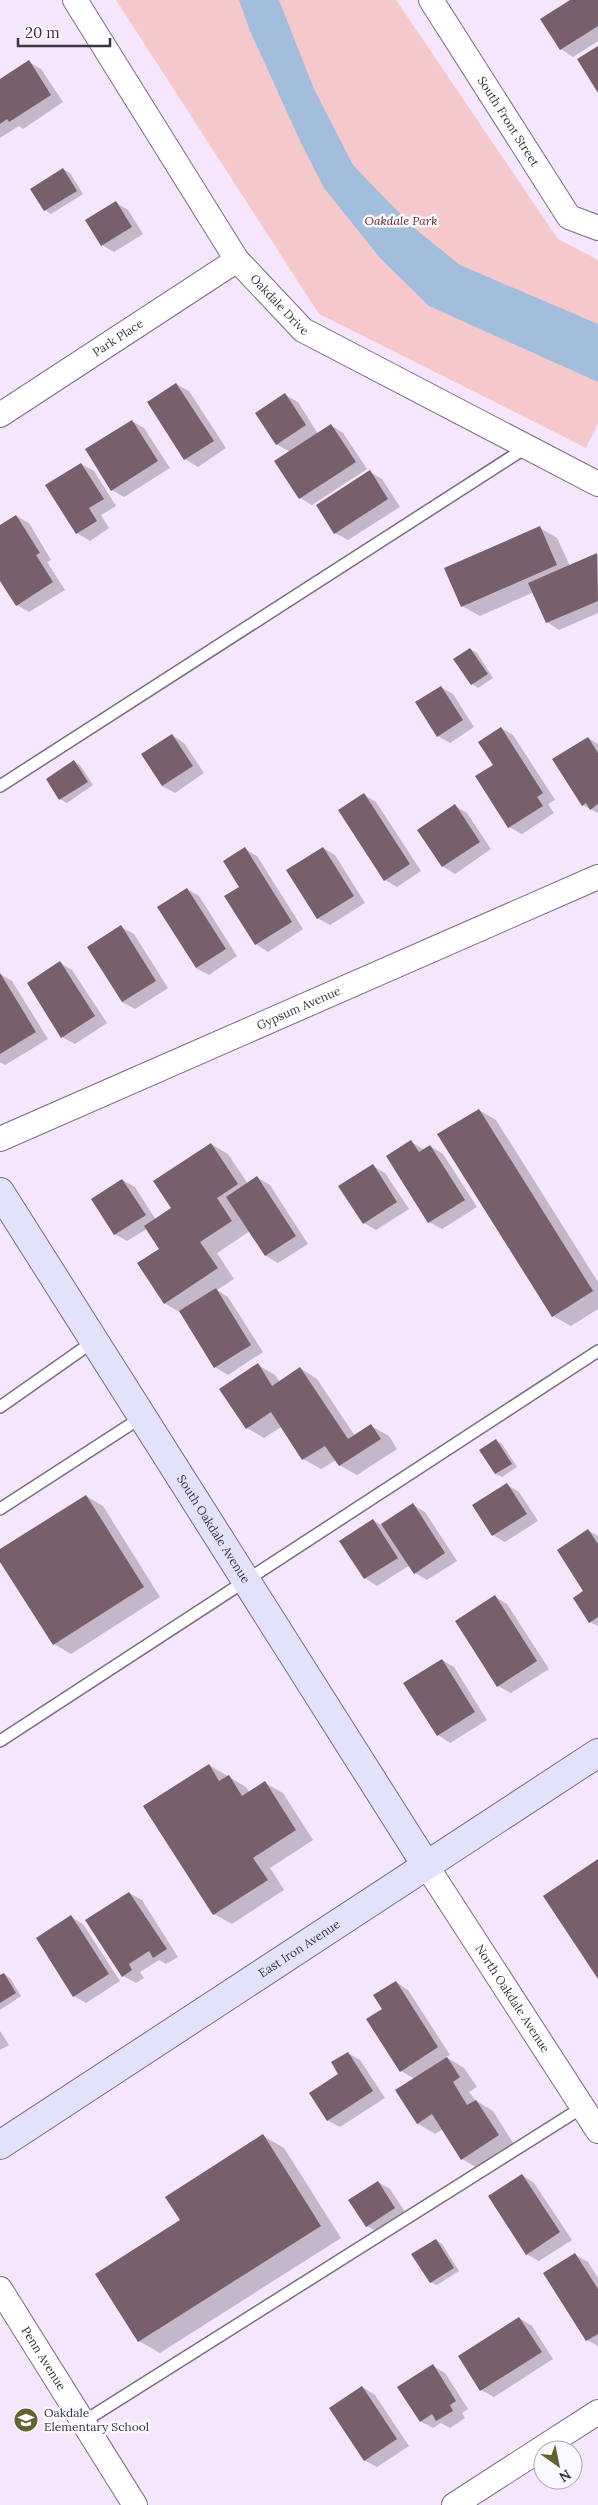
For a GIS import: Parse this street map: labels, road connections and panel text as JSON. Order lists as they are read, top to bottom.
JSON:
{
  "streets": {
    "street": [
      "South Front Street",
      "Oakdale Drive",
      "Park Place",
      "Gypsum Avenue",
      "South Oakdale Avenue",
      "East Iron Avenue",
      "North Oakdale Avenue",
      "Penn Avenue"
    ]
  },
  "crossings": [
    ["Oakdale Drive", "Park Place"],
    ["South Oakdale Avenue", "East Iron Avenue"],
    ["South Oakdale Avenue", "North Oakdale Avenue"],
    ["East Iron Avenue", "North Oakdale Avenue"]
  ],
  "parks": ["Oakdale Park"],
  "places": {
    "school or university": ["Oakdale Elementary School"]
  },
  "scale_bar": "20 m",
  "north": "bottom right"
}
